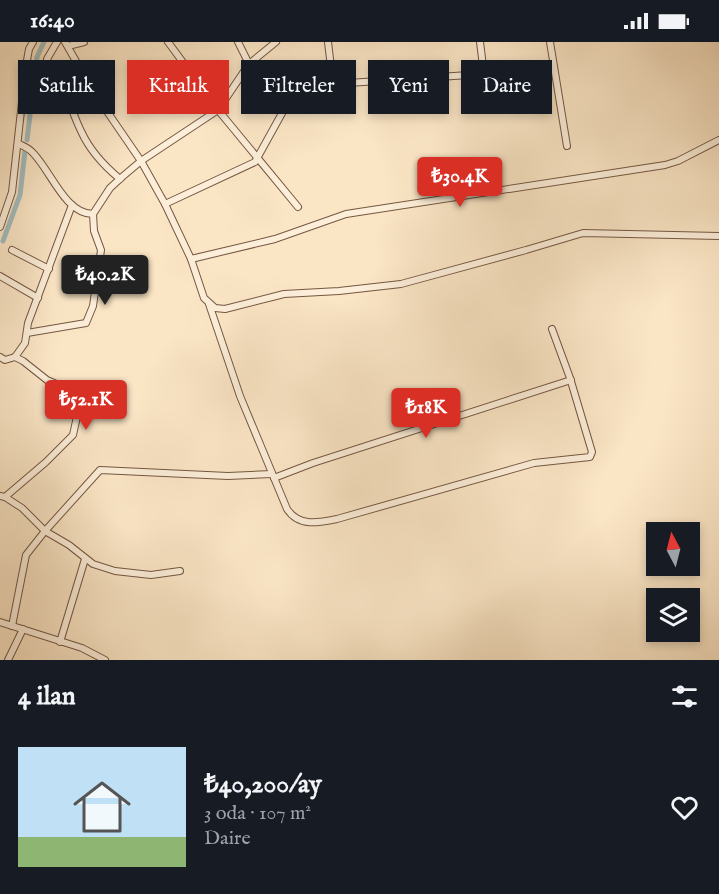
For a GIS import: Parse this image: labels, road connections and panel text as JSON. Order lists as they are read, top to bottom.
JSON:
{
  "north": "top",
  "page": {
    "status": "16:40",
    "chip": [
      "Satılık",
      "Kiralık",
      "Filtreler",
      "Yeni",
      "Daire"
    ],
    "price": [
      "₺30.4K",
      "₺40.2K",
      "₺52.1K",
      "₺18K"
    ],
    "heading": "4 ilan",
    "list": [
      {
        "name": "₺40,200/ay",
        "note": "3 oda · 107 m² · Daire"
      }
    ]
  }
}
